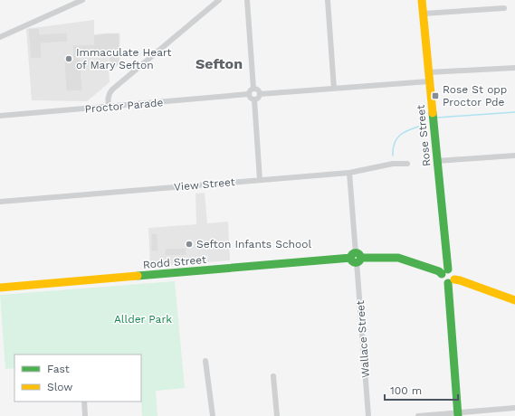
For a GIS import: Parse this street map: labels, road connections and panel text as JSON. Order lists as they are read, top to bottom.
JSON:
{
  "streets": {
    "street": [
      "Proctor Parade",
      "Rose Street",
      "View Street",
      "Rodd Street",
      "Wallace Street"
    ]
  },
  "crossings": [
    ["Rose Street", "Rodd Street"],
    ["View Street", "Wallace Street"],
    ["Rodd Street", "Wallace Street"]
  ],
  "districts": ["Sefton"],
  "parks": ["Allder Park"],
  "places": {
    "other": ["Immaculate Heart of Mary Sefton", "Sefton Infants School"],
    "transit": ["Rose St opp Proctor Pde"]
  },
  "legend": ["Fast", "Slow"],
  "scale_bar": "100 m"
}
